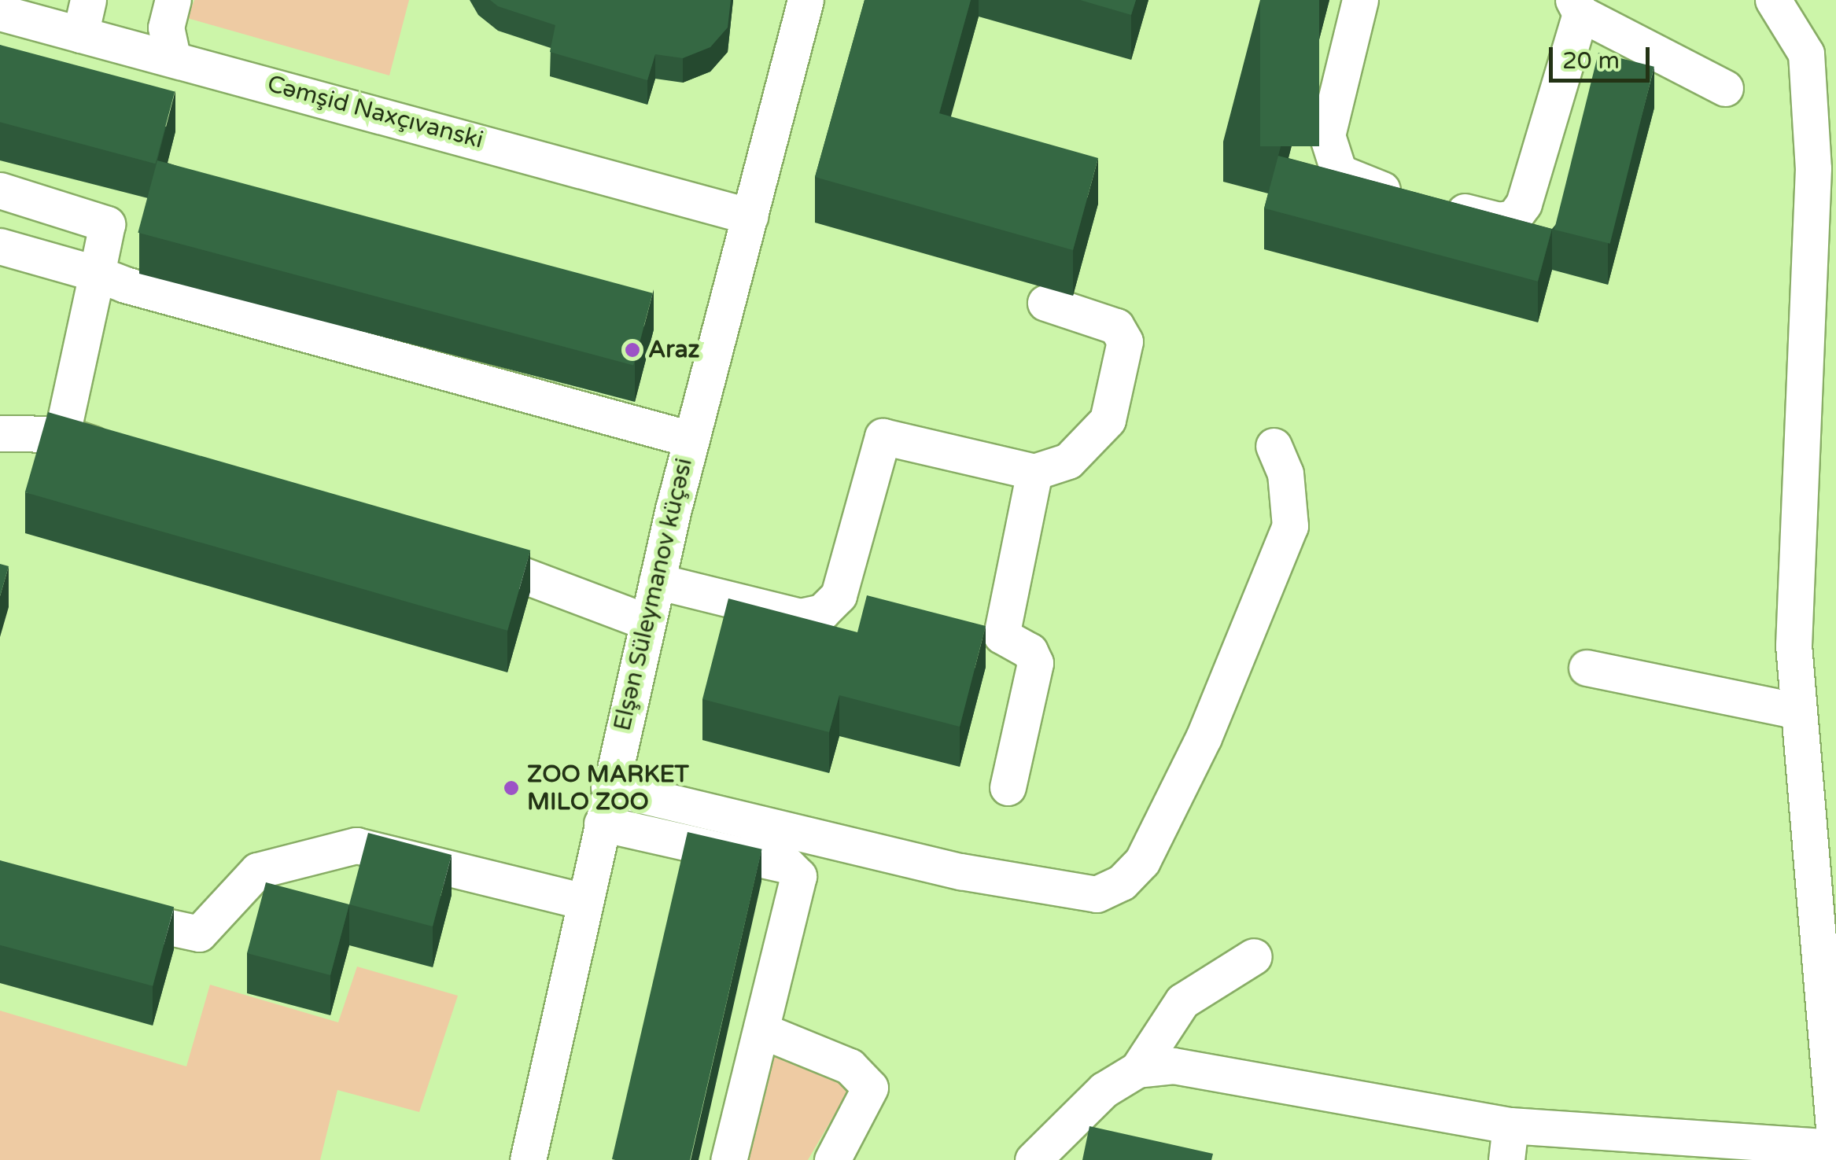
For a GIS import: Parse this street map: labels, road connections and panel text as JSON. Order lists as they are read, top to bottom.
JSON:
{
  "streets": {
    "street": ["Cəmşid Naxçıvanski", "Elşən Süleymanov küçəsi"]
  },
  "crossings": [
    ["Cəmşid Naxçıvanski", "Elşən Süleymanov küçəsi"]
  ],
  "places": ["Araz", "ZOO MARKET MILO ZOO"],
  "scale_bar": "20 m"
}
